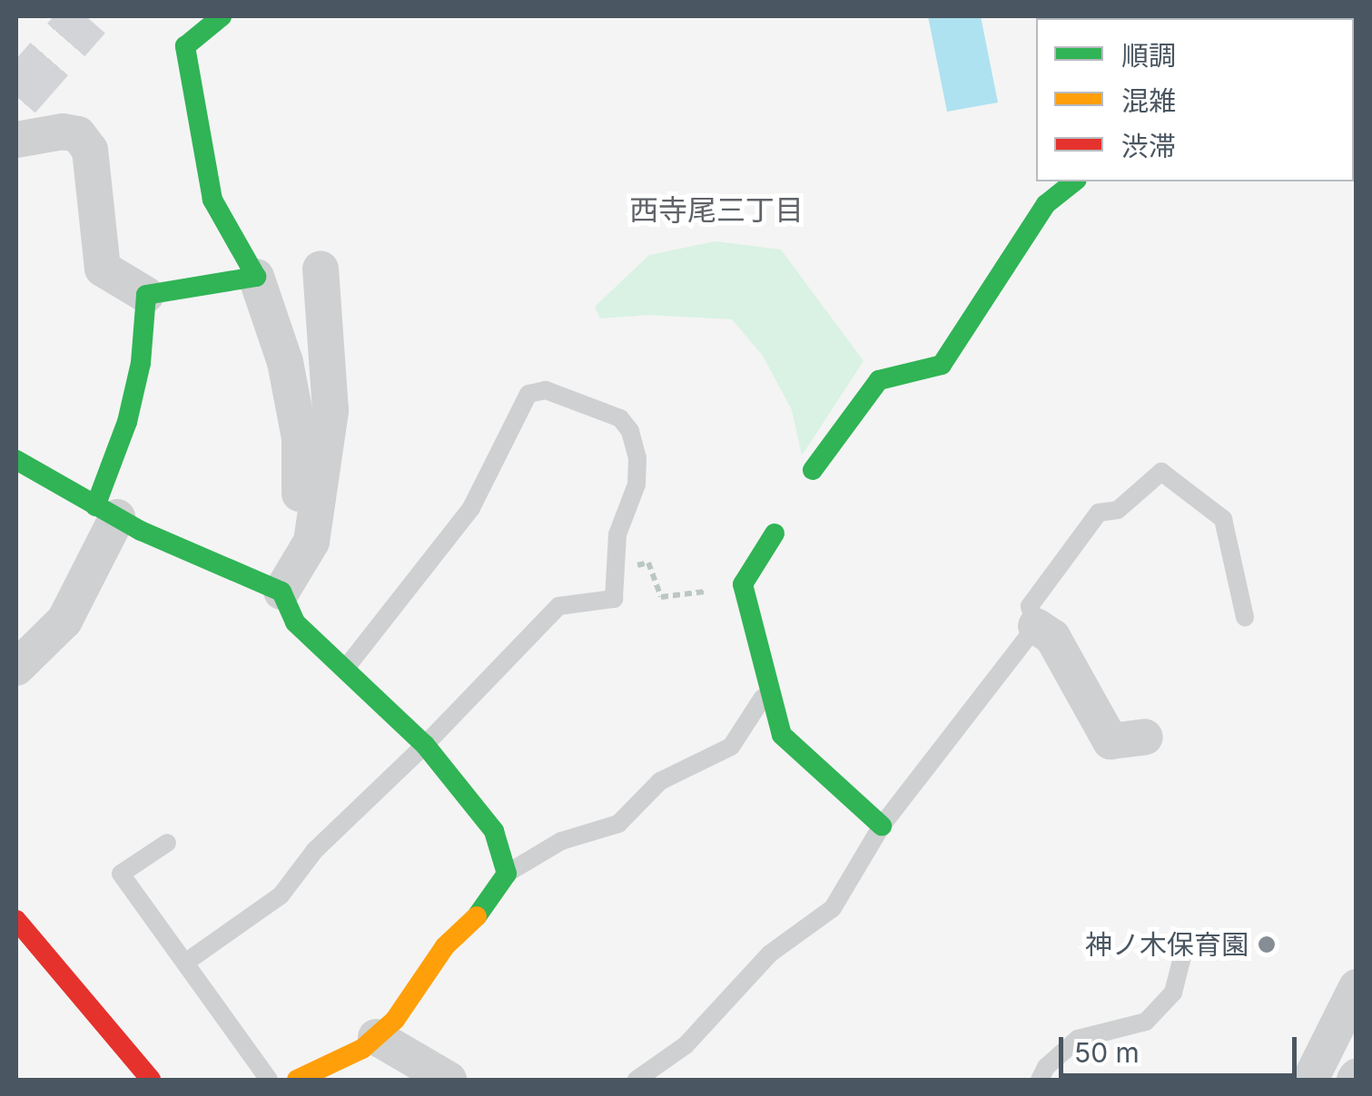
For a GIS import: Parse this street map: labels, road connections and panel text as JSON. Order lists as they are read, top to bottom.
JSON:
{
  "districts": ["西寺尾三丁目"],
  "places": ["神ノ木保育園"],
  "legend": ["順調", "混雑", "渋滞"],
  "scale_bar": "50 m"
}
